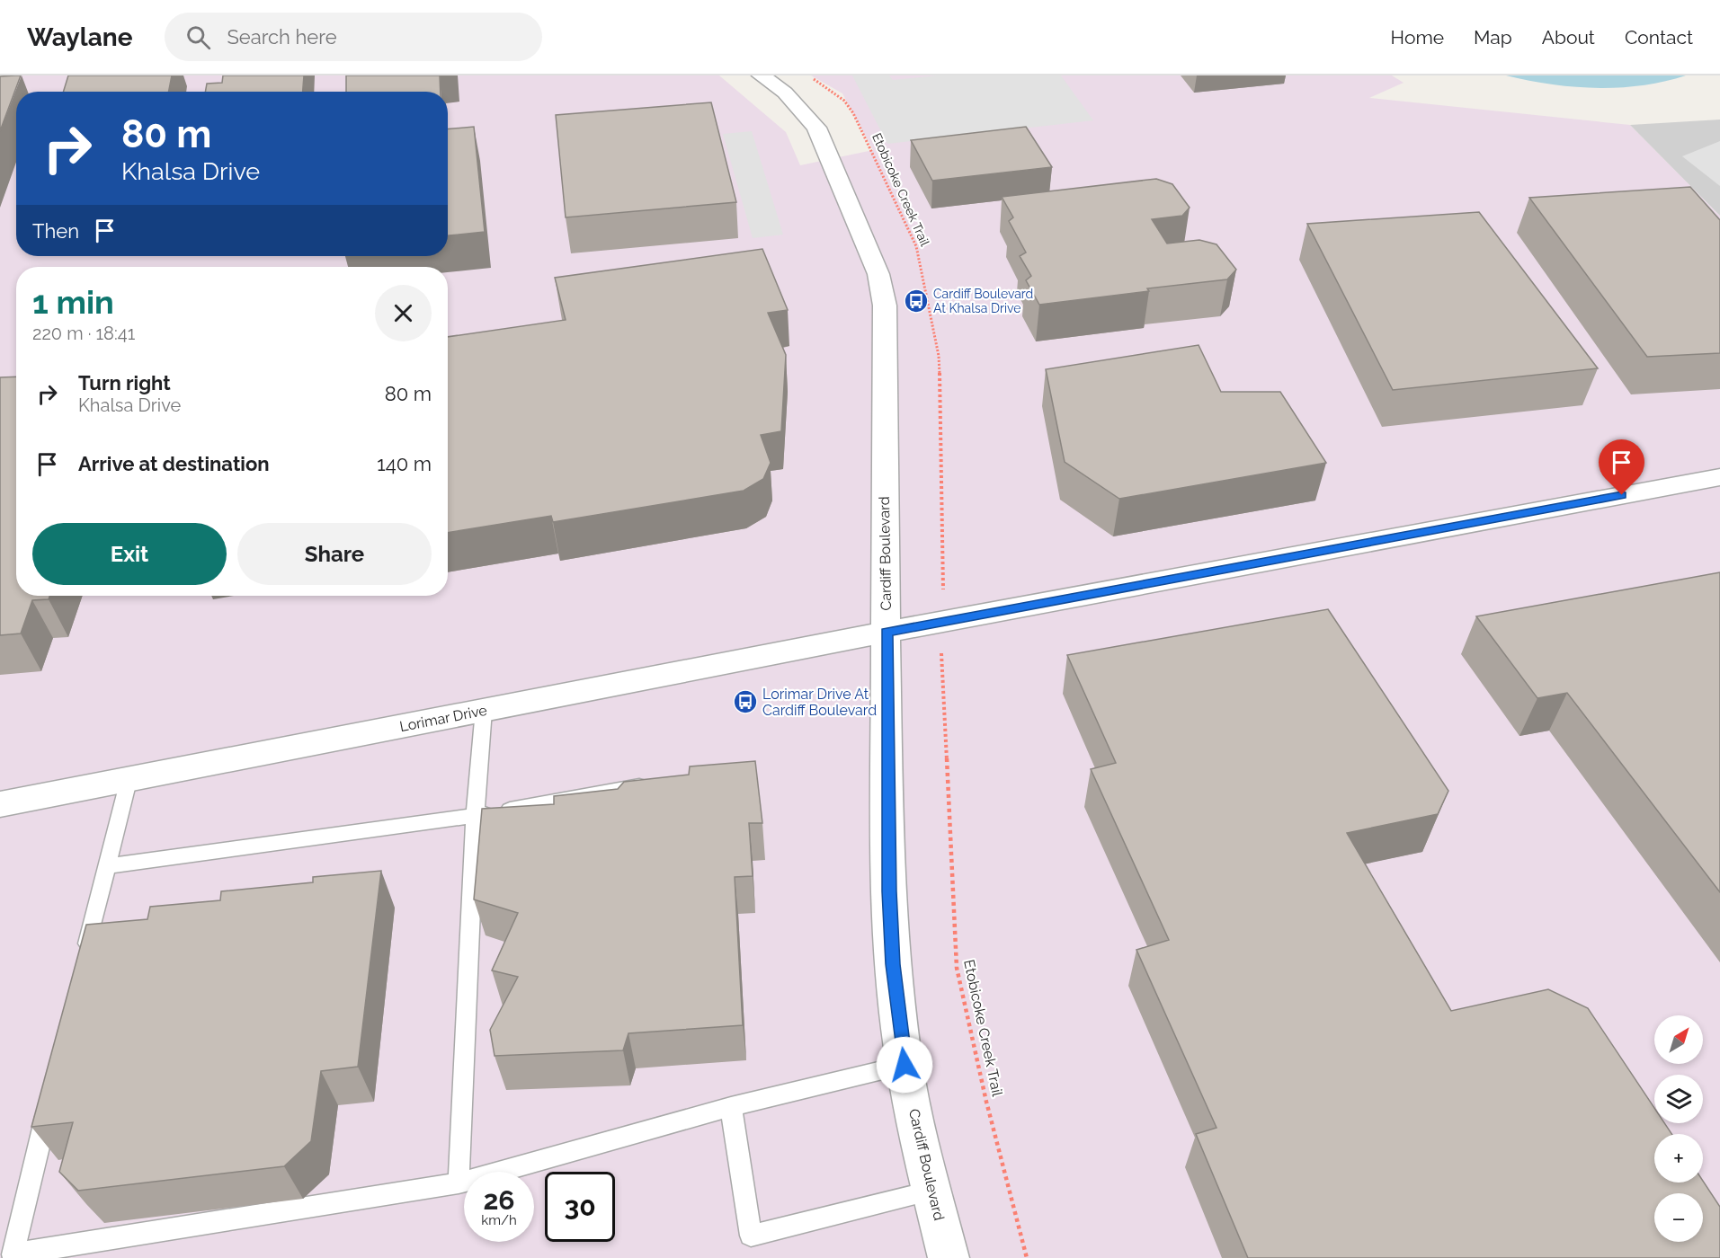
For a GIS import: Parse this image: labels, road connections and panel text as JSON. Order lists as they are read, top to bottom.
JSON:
{
  "streets": {
    "street": ["Cardiff Boulevard", "Lorimar Drive"],
    "path": ["Etobicoke Creek Trail"]
  },
  "crossings": [
    ["Cardiff Boulevard", "Lorimar Drive"]
  ],
  "places": {
    "bus stop": ["Cardiff Boulevard At Khalsa Drive", "Lorimar Drive At Cardiff Boulevard"]
  },
  "north": "top right",
  "page": {
    "header": "Waylane",
    "search": "Search here",
    "nav": [
      "Home",
      "Map",
      "About",
      "Contact"
    ],
    "turn": ["80 m", "Khalsa Drive"],
    "then": "Then",
    "heading": ["1 min", "220 m · 18:41"],
    "list": [
      {
        "name": "Turn right",
        "note": "Khalsa Drive",
        "value": "80 m"
      },
      {
        "name": "Arrive at destination",
        "value": "140 m"
      }
    ],
    "buttons": ["Exit", "Share"],
    "map_buttons": ["+", "−"],
    "speed": "26 km/h",
    "limit": "30"
  }
}
